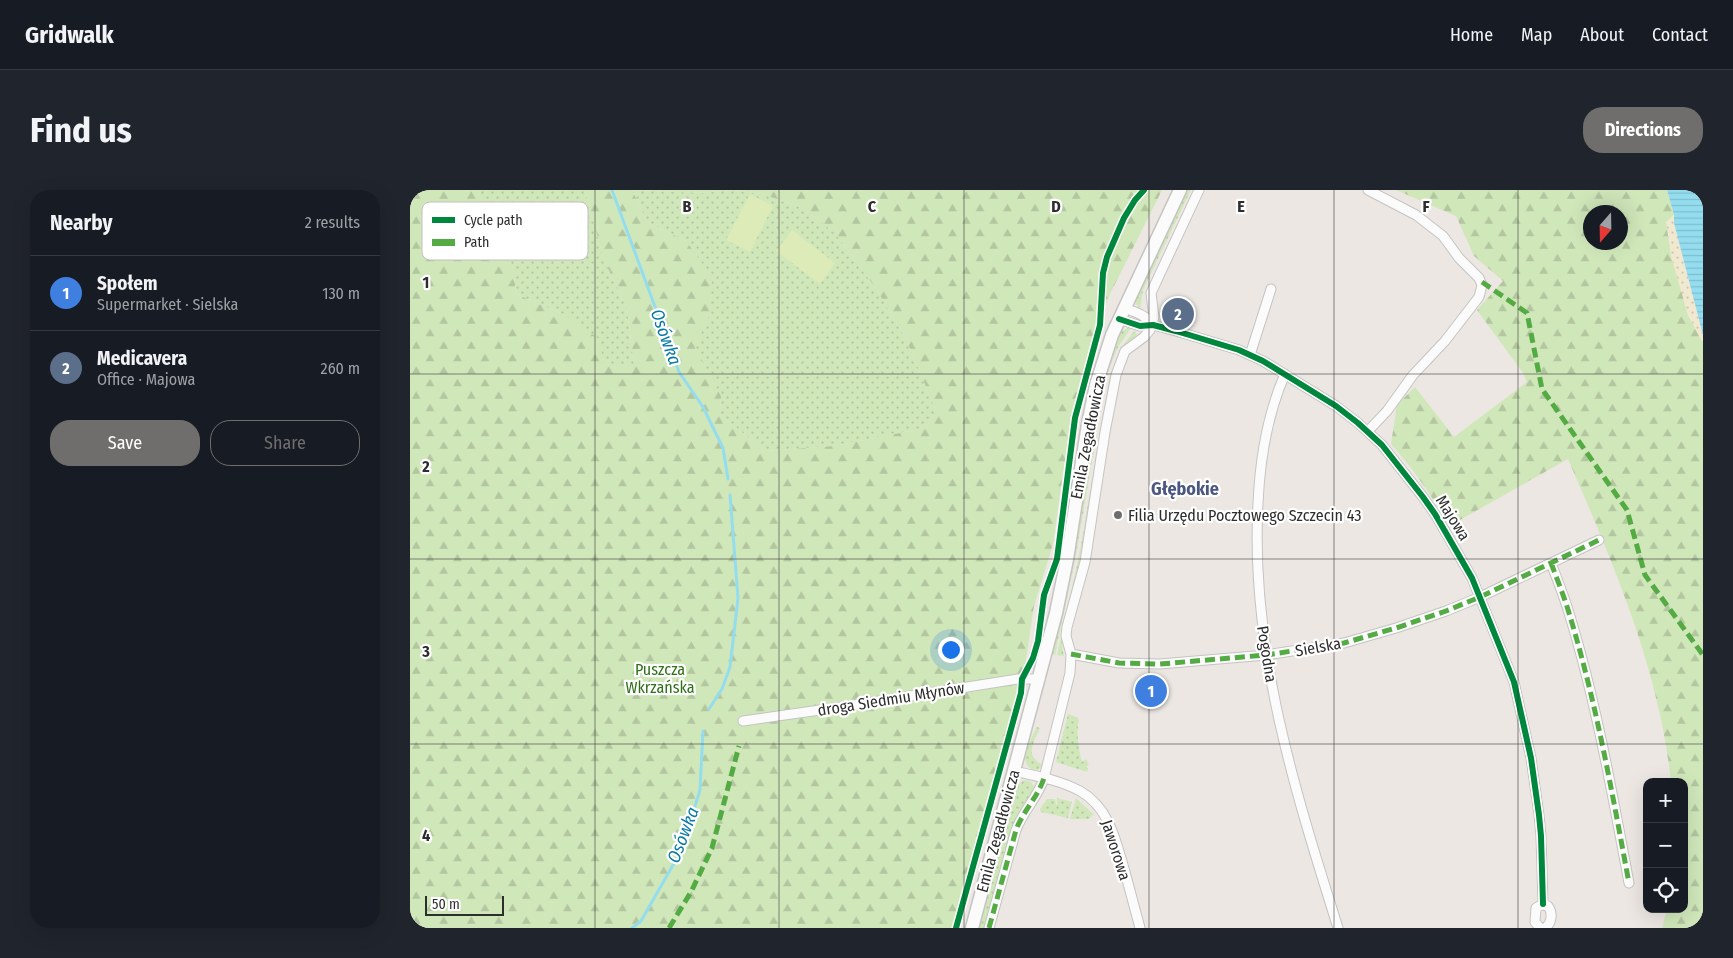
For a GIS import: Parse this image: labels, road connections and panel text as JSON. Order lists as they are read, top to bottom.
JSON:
{
  "streets": {
    "main road": ["Emila Zegadłowicza"],
    "street": [
      "Majowa",
      "Sielska",
      "Pogodna",
      "droga Siedmiu Młynów",
      "Jaworowa"
    ]
  },
  "crossings": [
    ["Emila Zegadłowicza", "Majowa"],
    ["Emila Zegadłowicza", "droga Siedmiu Młynów"],
    ["Emila Zegadłowicza", "Jaworowa"],
    ["Majowa", "Sielska"],
    ["Majowa", "Pogodna"],
    ["Sielska", "Pogodna"]
  ],
  "districts": ["Głębokie"],
  "water": ["Osówka"],
  "parks": ["Puszcza Wkrzańska"],
  "places": ["Filia Urzędu Pocztowego Szczecin 43"],
  "legend": ["Cycle path", "Path"],
  "scale_bar": "50 m",
  "north": "bottom",
  "page": {
    "header": "Gridwalk",
    "nav": [
      "Home",
      "Map",
      "About",
      "Contact"
    ],
    "buttons": [
      "Directions",
      ["Save", "Share"]
    ],
    "title": "Find us",
    "heading": ["Nearby", "2 results"],
    "list": [
      {
        "mark": "1",
        "name": "Społem",
        "note": "Supermarket · Sielska",
        "value": "130 m"
      },
      {
        "mark": "2",
        "name": "Medicavera",
        "note": "Office · Majowa",
        "value": "260 m"
      }
    ],
    "pins": ["2", "1"],
    "map_buttons": ["+", "−"],
    "scale": "50 m"
  },
  "grid": {
    "columns": [
      "B",
      "C",
      "D",
      "E",
      "F"
    ],
    "rows": [
      "1",
      "2",
      "3",
      "4"
    ]
  }
}
